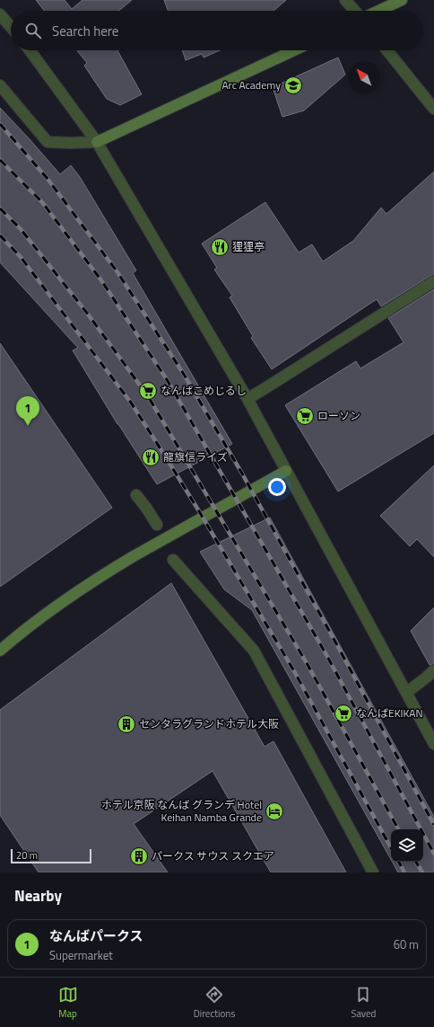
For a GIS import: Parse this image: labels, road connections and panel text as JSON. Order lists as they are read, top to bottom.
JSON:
{
  "places": {
    "school or university": ["Arc Academy"],
    "restaurant": ["狸狸亭", "龍旗信ライズ"],
    "supermarket": ["なんばこめじるし", "ローソン", "なんばEKIKAN"],
    "building": ["センタラグランドホテル大阪", "パークス サウス スクエア"],
    "hotel": ["ホテル京阪 なんば グランデ Hotel Keihan Namba Grande"]
  },
  "scale_bar": "20 m",
  "north": "top left",
  "page": {
    "search": "Search here",
    "pins": "1",
    "scale": "20 m",
    "heading": "Nearby",
    "list": [
      {
        "mark": "1",
        "name": "なんばパークス",
        "note": "Supermarket",
        "value": "60 m"
      }
    ],
    "nav": ["Map", "Directions", "Saved"]
  }
}
